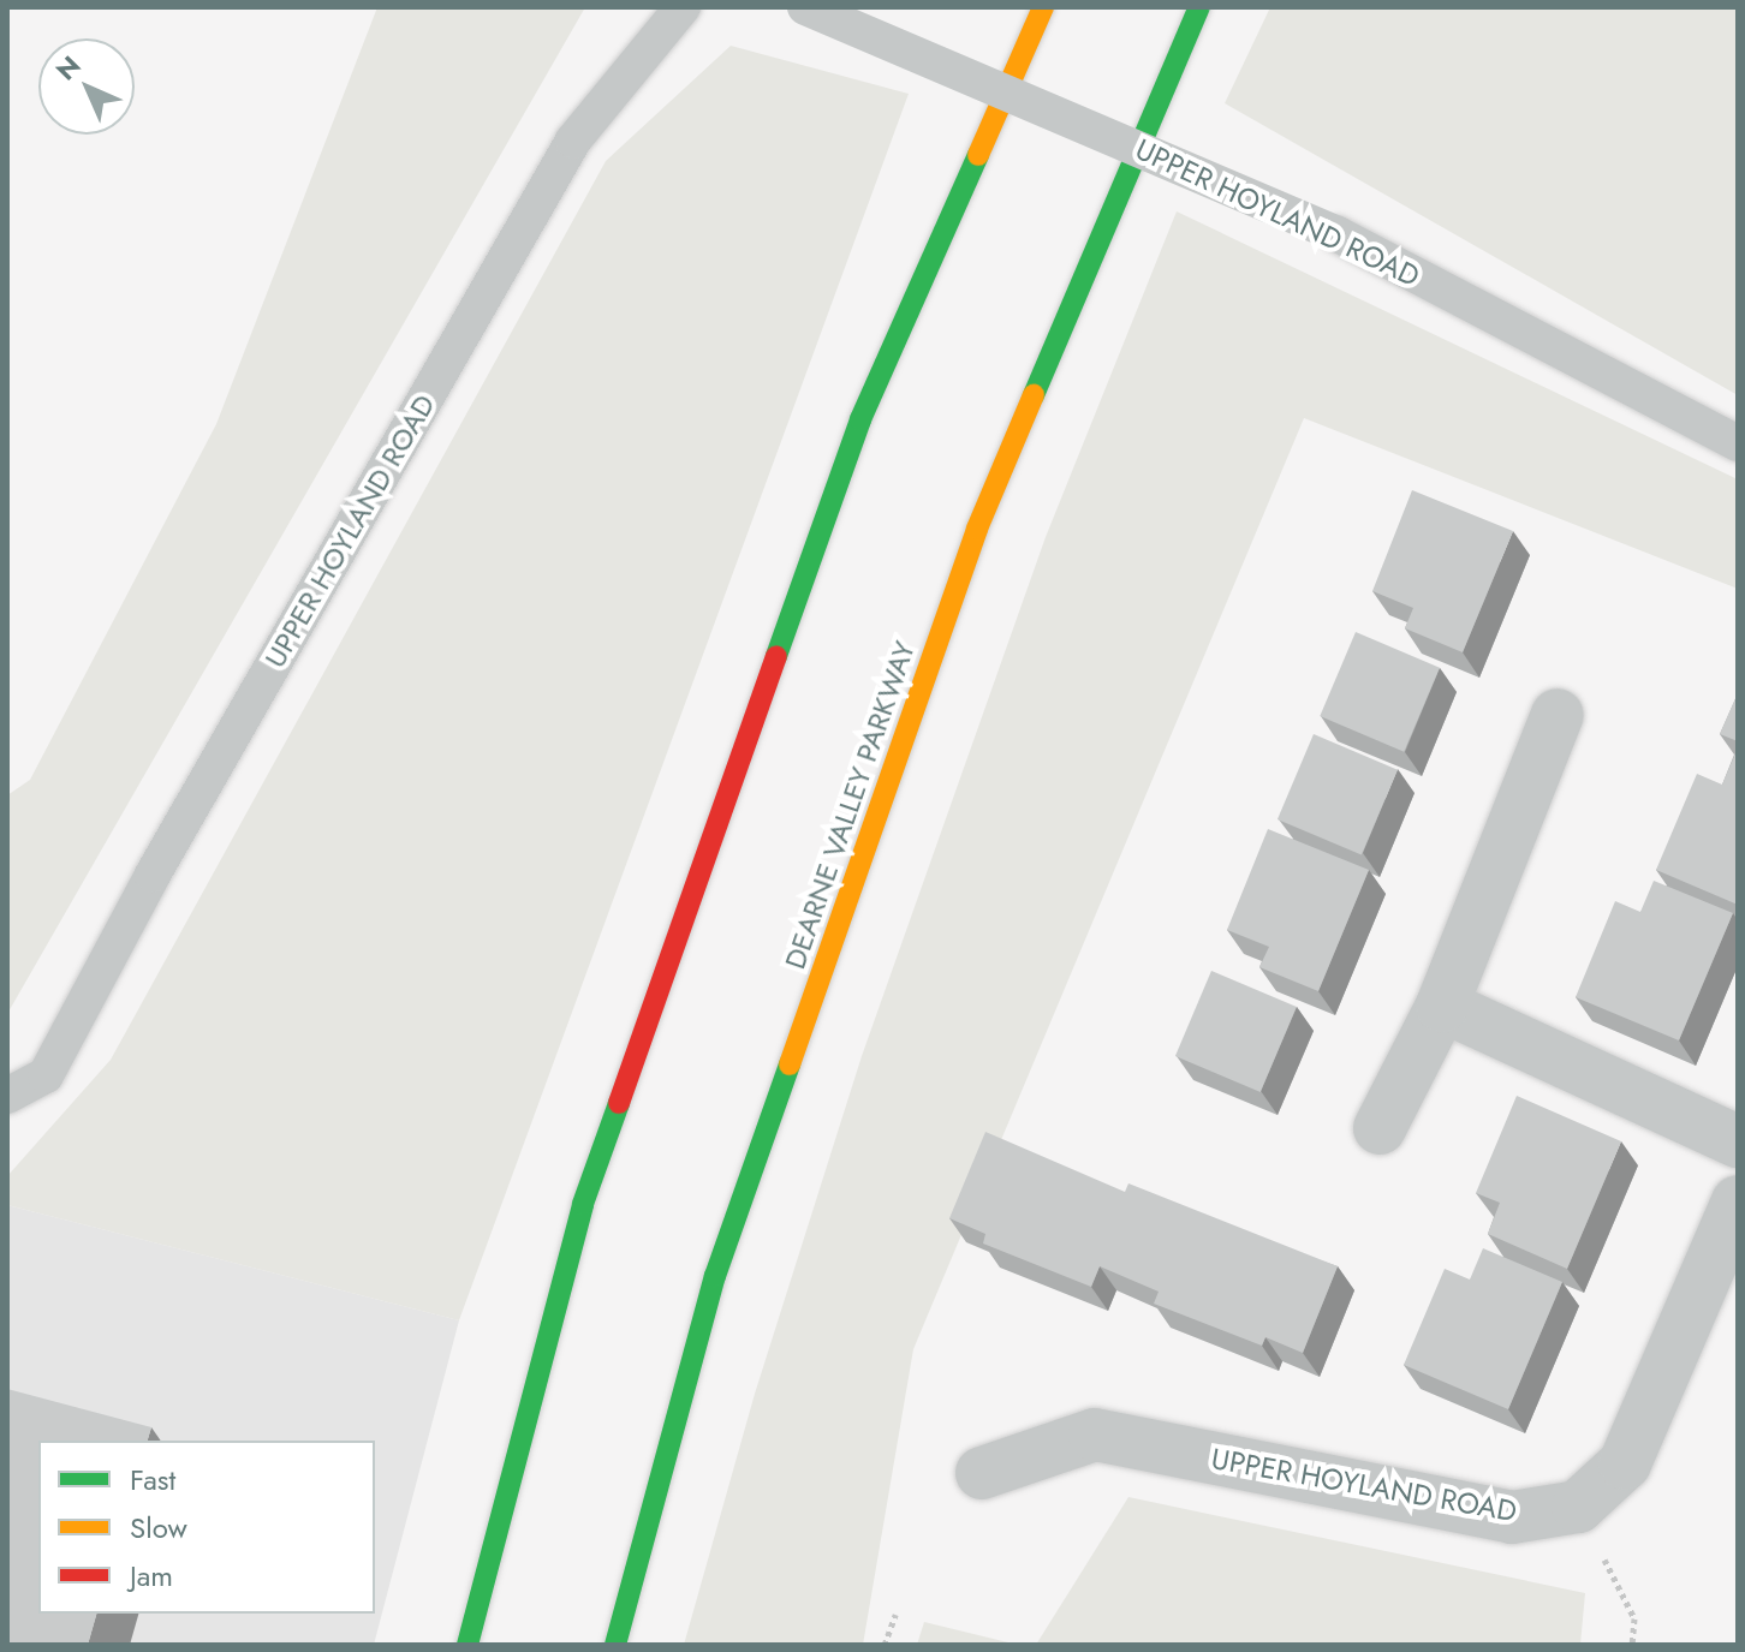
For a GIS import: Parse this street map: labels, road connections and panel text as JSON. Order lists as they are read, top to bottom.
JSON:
{
  "streets": {
    "highway": ["DEARNE VALLEY PARKWAY"],
    "street": ["UPPER HOYLAND ROAD"]
  },
  "legend": ["Fast", "Slow", "Jam"],
  "north": "top left"
}
